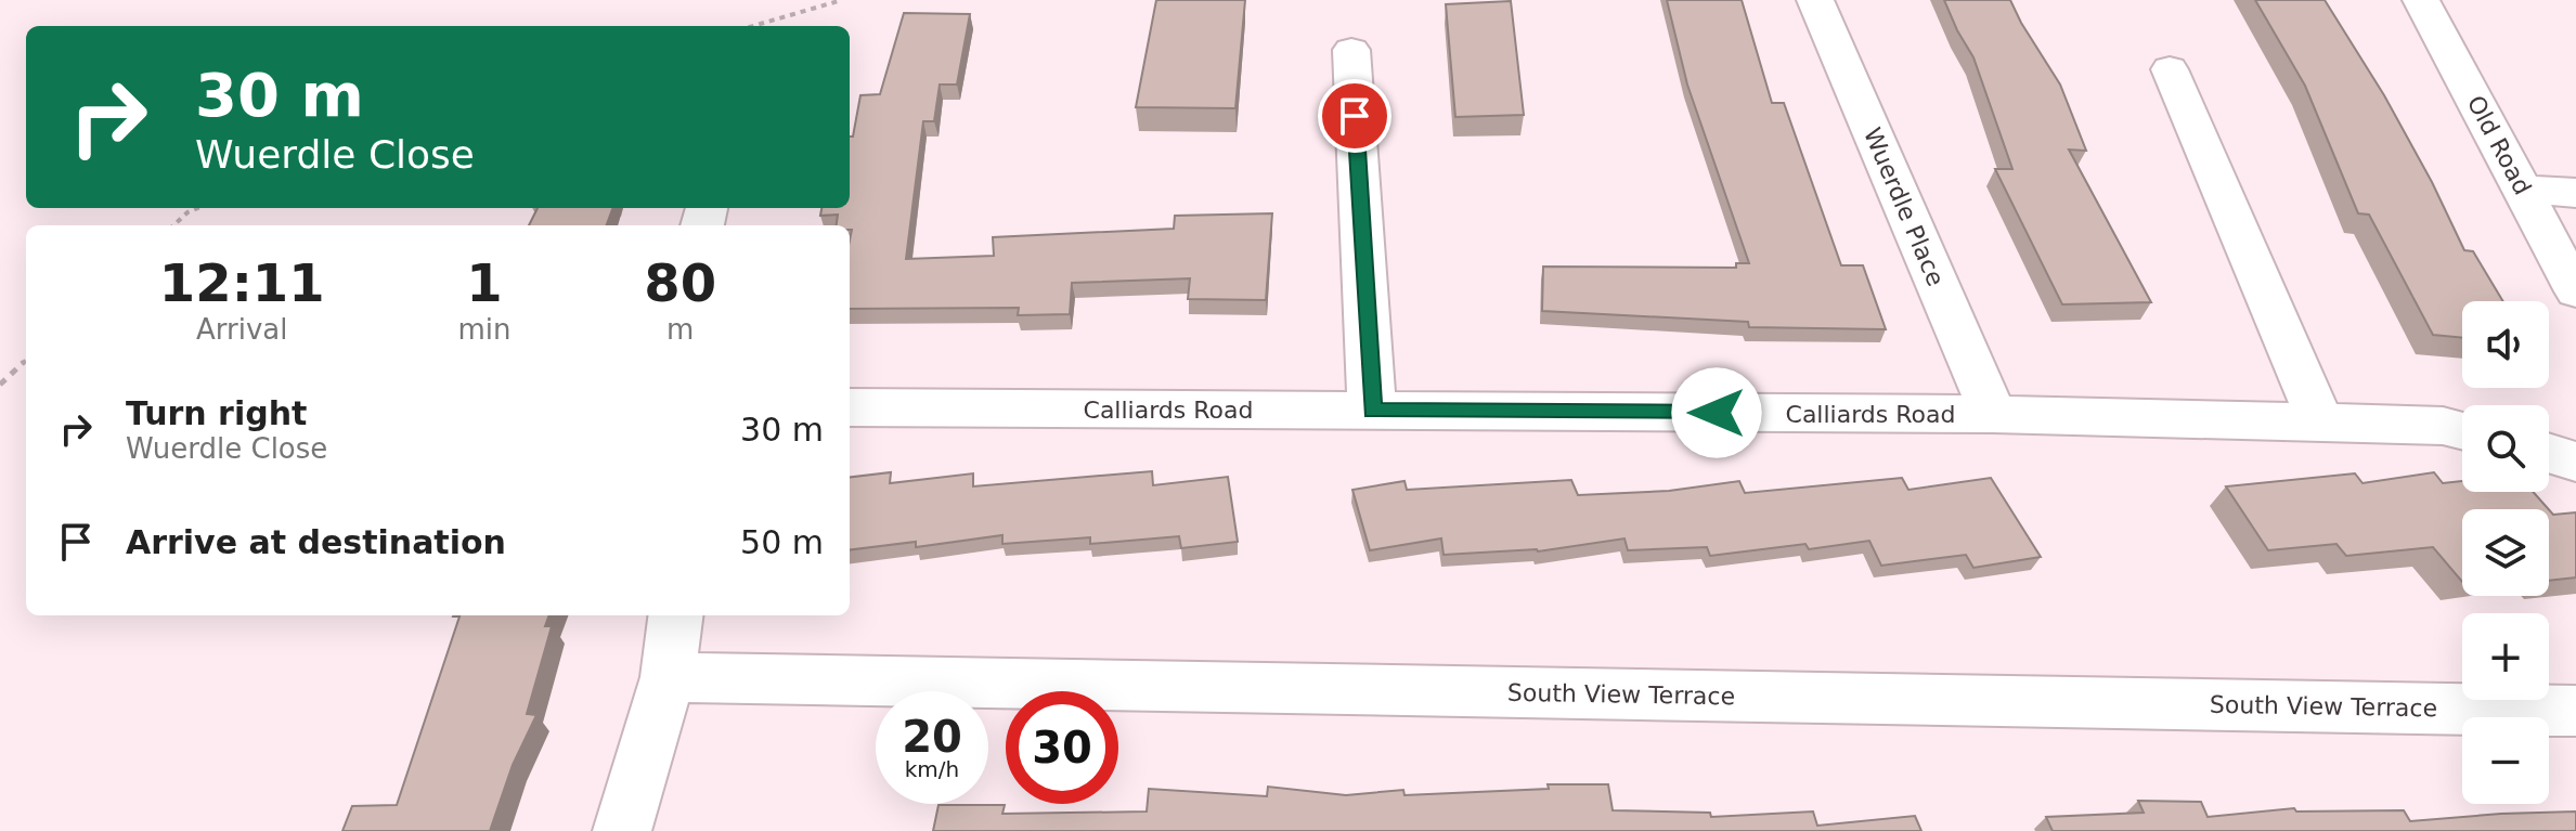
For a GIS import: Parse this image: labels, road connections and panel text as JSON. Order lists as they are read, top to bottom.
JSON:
{
  "streets": {
    "street": [
      "Old Road",
      "Wuerdle Place",
      "Calliards Road",
      "South View Terrace"
    ]
  },
  "crossings": [
    ["Wuerdle Place", "Calliards Road"]
  ],
  "page": {
    "turn": ["30 m", "Wuerdle Close"],
    "eta": [
      "12:11",
      "Arrival",
      "1",
      "min",
      "80",
      "m"
    ],
    "map_buttons": ["+", "−"],
    "list": [
      {
        "name": "Turn right",
        "note": "Wuerdle Close",
        "value": "30 m"
      },
      {
        "name": "Arrive at destination",
        "value": "50 m"
      }
    ],
    "speed": "20 km/h",
    "limit": "30"
  }
}
